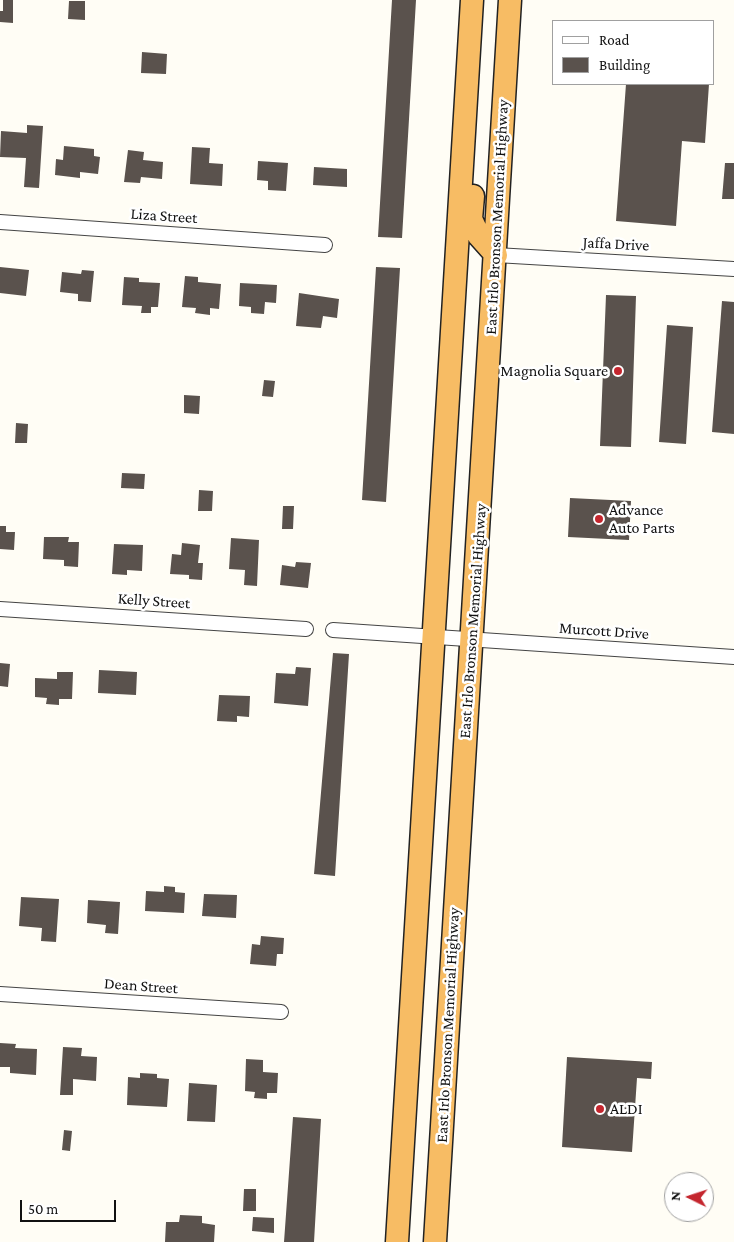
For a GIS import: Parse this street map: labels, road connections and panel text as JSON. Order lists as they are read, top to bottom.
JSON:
{
  "streets": {
    "highway": ["East Irlo Bronson Memorial Highway"],
    "street": [
      "Liza Street",
      "Jaffa Drive",
      "Kelly Street",
      "Murcott Drive",
      "Dean Street"
    ]
  },
  "crossings": [
    ["East Irlo Bronson Memorial Highway", "Jaffa Drive"],
    ["East Irlo Bronson Memorial Highway", "Murcott Drive"]
  ],
  "places": ["Magnolia Square", "Advance Auto Parts", "ALDI"],
  "legend": ["Road", "Building"],
  "scale_bar": "50 m",
  "north": "left"
}
